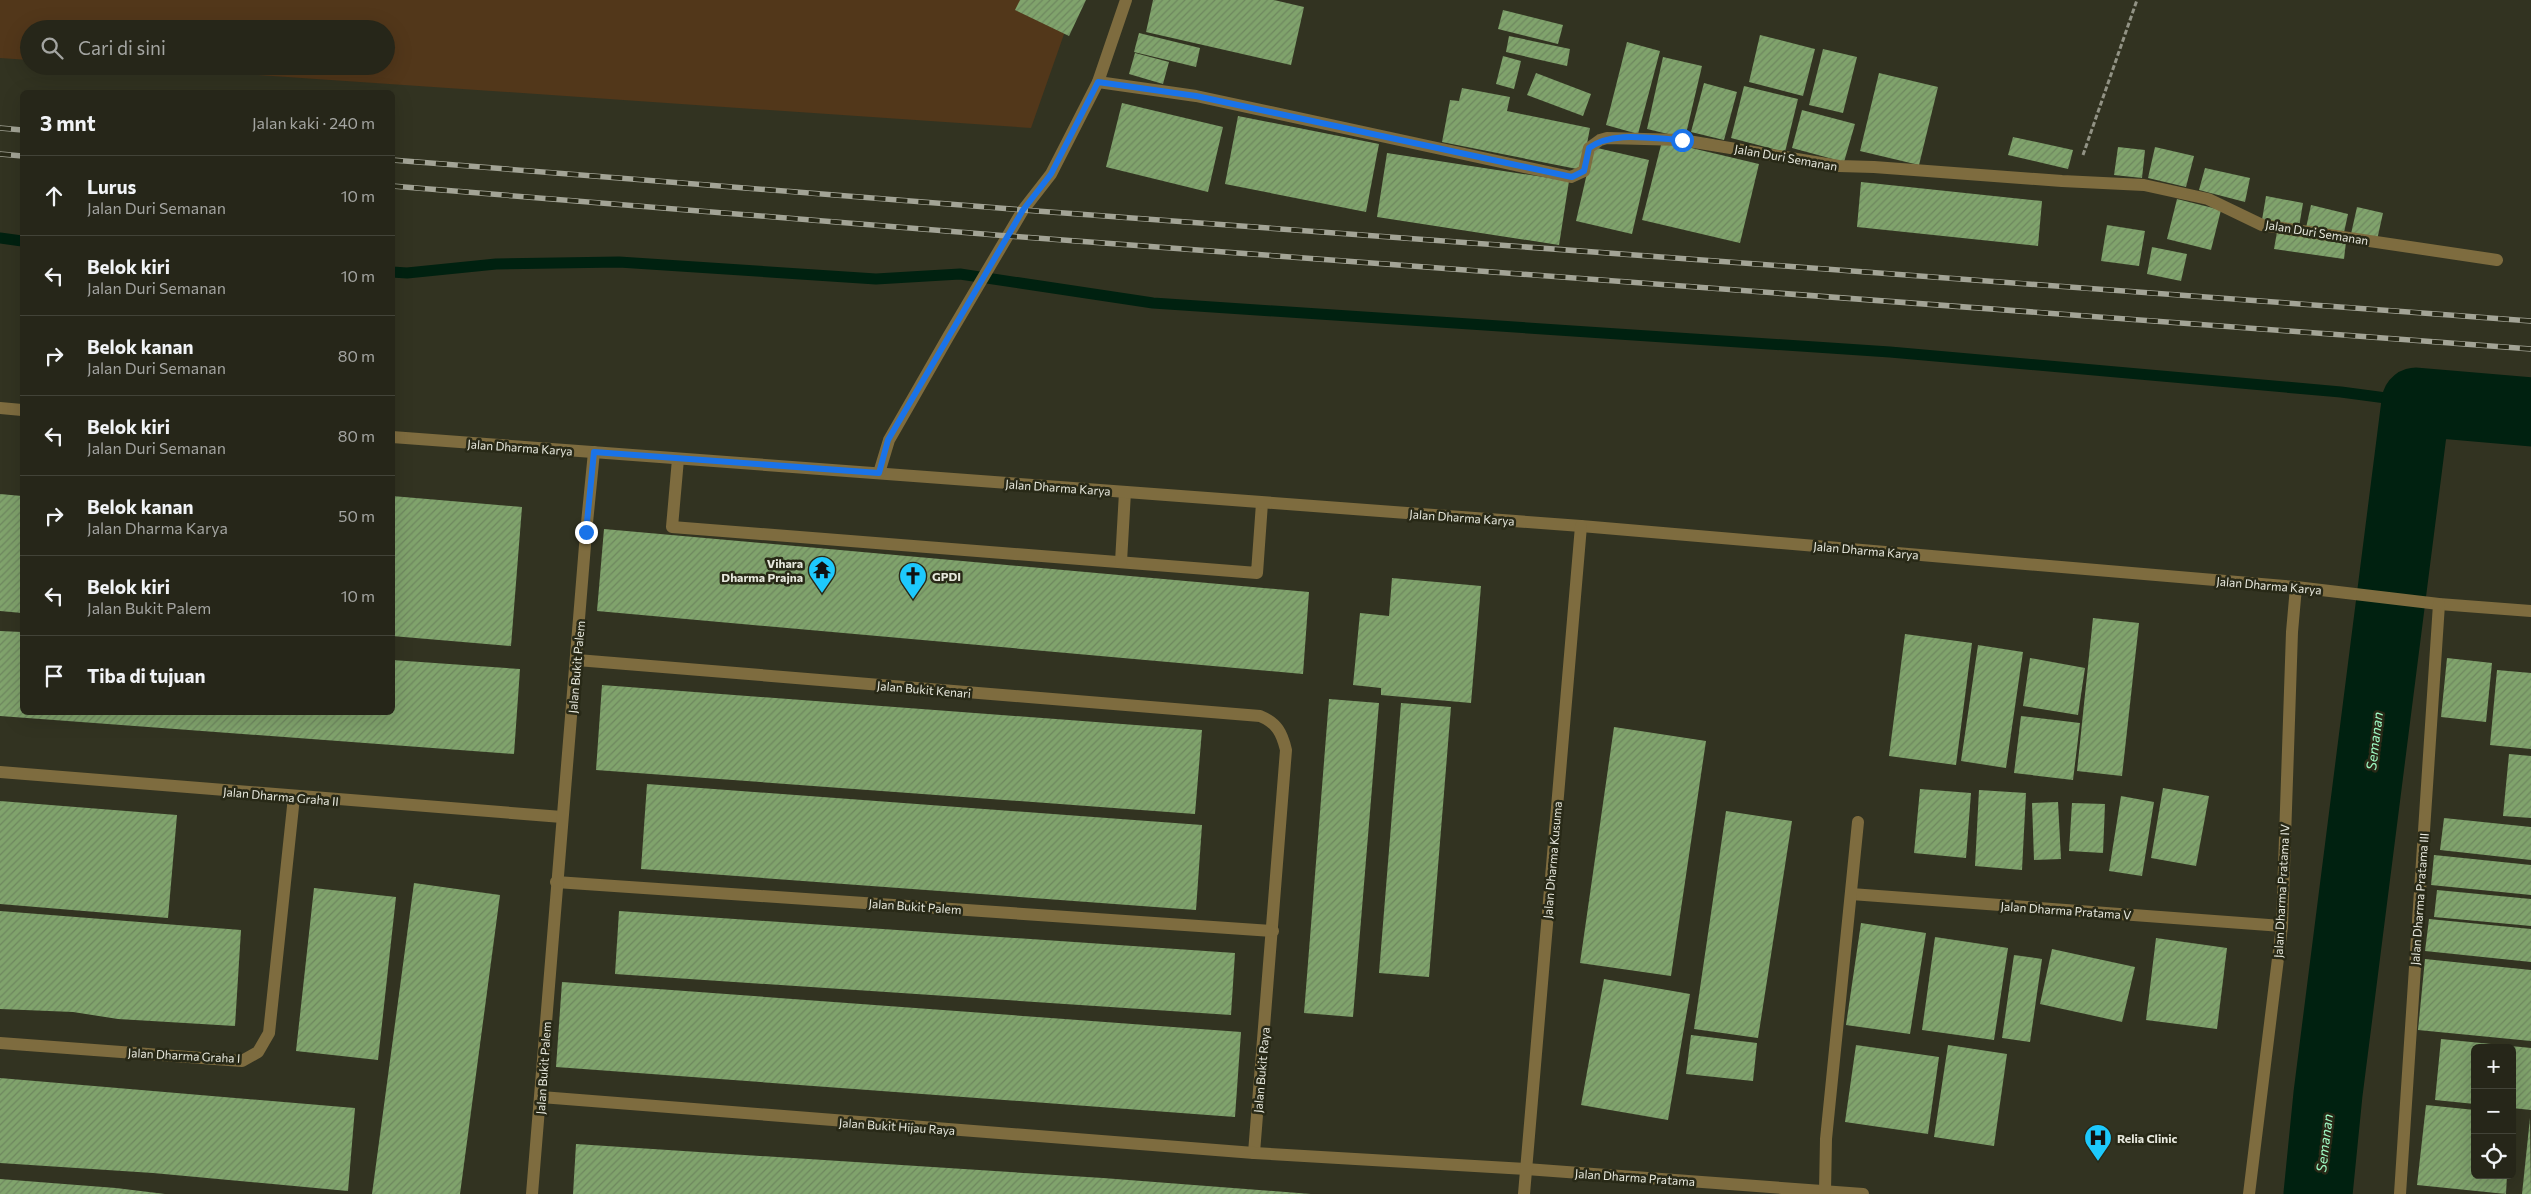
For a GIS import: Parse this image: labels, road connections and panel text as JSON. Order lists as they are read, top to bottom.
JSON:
{
  "streets": {
    "street": [
      "Jalan Duri Semanan",
      "Jalan Dharma Karya",
      "Jalan Bukit Palem",
      "Jalan Bukit Kenari",
      "Jalan Dharma Graha II",
      "Jalan Dharma Kusuma",
      "Jalan Dharma Pratama IV",
      "Jalan Dharma Pratama III",
      "Jalan Dharma Pratama V",
      "Jalan Dharma Graha I",
      "Jalan Bukit Raya",
      "Jalan Bukit Hijau Raya",
      "Jalan Dharma Pratama"
    ]
  },
  "crossings": [
    ["Jalan Dharma Karya", "Jalan Bukit Palem"],
    ["Jalan Dharma Karya", "Jalan Dharma Kusuma"],
    ["Jalan Dharma Karya", "Jalan Dharma Pratama IV"],
    ["Jalan Dharma Karya", "Jalan Dharma Pratama III"],
    ["Jalan Bukit Palem", "Jalan Bukit Kenari"],
    ["Jalan Bukit Palem", "Jalan Dharma Graha II"],
    ["Jalan Bukit Palem", "Jalan Bukit Raya"],
    ["Jalan Bukit Palem", "Jalan Bukit Hijau Raya"],
    ["Jalan Bukit Kenari", "Jalan Bukit Raya"],
    ["Jalan Dharma Graha II", "Jalan Dharma Graha I"],
    ["Jalan Dharma Kusuma", "Jalan Dharma Pratama"],
    ["Jalan Dharma Pratama IV", "Jalan Dharma Pratama V"],
    ["Jalan Bukit Raya", "Jalan Bukit Hijau Raya"]
  ],
  "water": ["Semanan"],
  "places": {
    "temple": ["Vihara Dharma Prajna"],
    "church": ["GPDI"],
    "hospital": ["Relia Clinic"]
  },
  "page": {
    "search": "Cari di sini",
    "heading": ["3 mnt", "Jalan kaki · 240 m"],
    "list": [
      ["Lurus", "Jalan Duri Semanan", "10 m"],
      ["Belok kiri", "Jalan Duri Semanan", "10 m"],
      ["Belok kanan", "Jalan Duri Semanan", "80 m"],
      ["Belok kiri", "Jalan Duri Semanan", "80 m"],
      ["Belok kanan", "Jalan Dharma Karya", "50 m"],
      ["Belok kiri", "Jalan Bukit Palem", "10 m"],
      "Tiba di tujuan"
    ],
    "map_buttons": ["+", "−"]
  }
}
